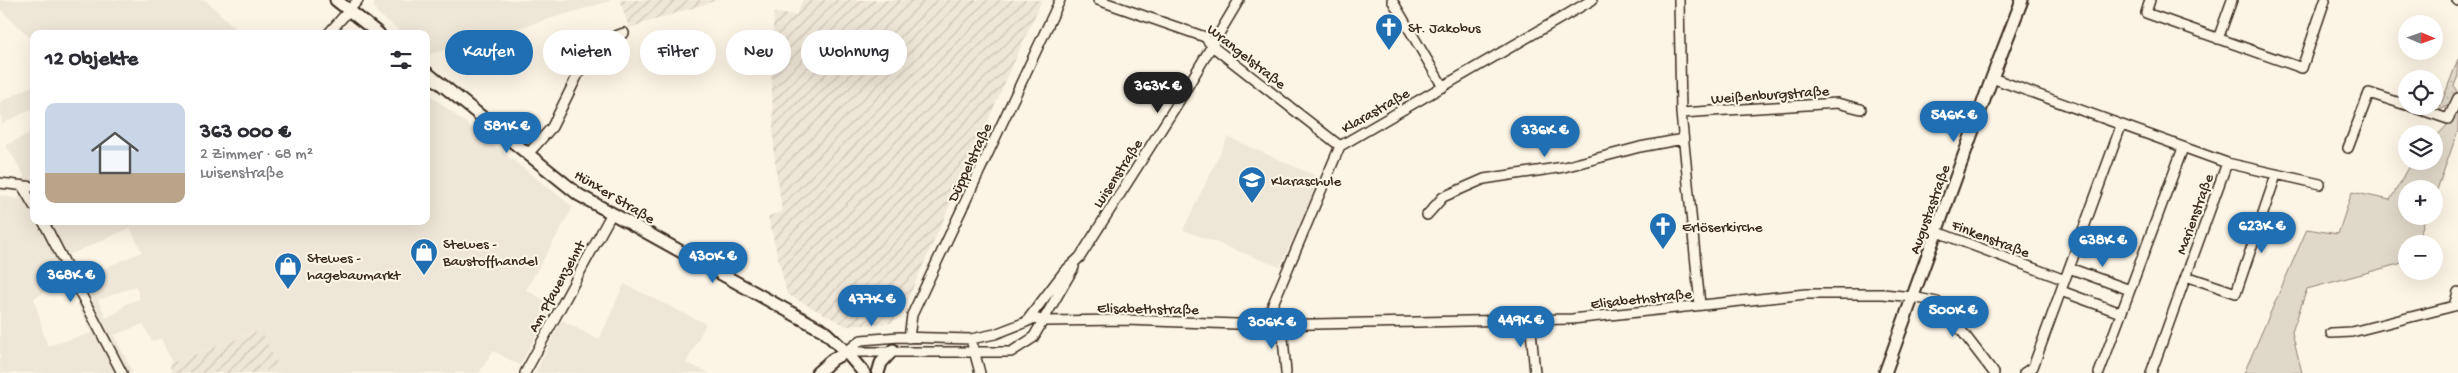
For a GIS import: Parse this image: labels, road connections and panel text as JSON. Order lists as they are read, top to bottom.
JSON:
{
  "streets": {
    "main road": ["Hünxer Straße", "Augustastraße"],
    "street": [
      "Wrangelstraße",
      "Weißenburgstraße",
      "Klarastraße",
      "Düppelstraße",
      "Luisenstraße",
      "Marienstraße",
      "Finkenstraße",
      "Am Pfauenzehnt",
      "Elisabethstraße"
    ]
  },
  "crossings": [
    ["Wrangelstraße", "Klarastraße"],
    ["Wrangelstraße", "Luisenstraße"],
    ["Klarastraße", "Elisabethstraße"],
    ["Luisenstraße", "Hünxer Straße"],
    ["Luisenstraße", "Elisabethstraße"],
    ["Hünxer Straße", "Am Pfauenzehnt"],
    ["Augustastraße", "Marienstraße"],
    ["Augustastraße", "Finkenstraße"],
    ["Augustastraße", "Elisabethstraße"]
  ],
  "places": {
    "church": ["St. Jakobus", "Erlöserkirche"],
    "school or university": ["Klaraschule"],
    "shop": ["Stewes - Baustoffhandel", "Stewes - hagebaumarkt"]
  },
  "north": "right",
  "page": {
    "map_buttons": ["+", "−"],
    "chip": [
      "Kaufen",
      "Mieten",
      "Filter",
      "Neu",
      "Wohnung"
    ],
    "heading": "12 Objekte",
    "price": [
      "363K €",
      "546K €",
      "581K €",
      "336K €",
      "623K €",
      "638K €",
      "430K €",
      "368K €",
      "477K €",
      "500K €",
      "449K €",
      "306K €"
    ],
    "list": [
      {
        "name": "363 000 €",
        "note": "2 Zimmer · 68 m² · Luisenstraße"
      }
    ]
  }
}
